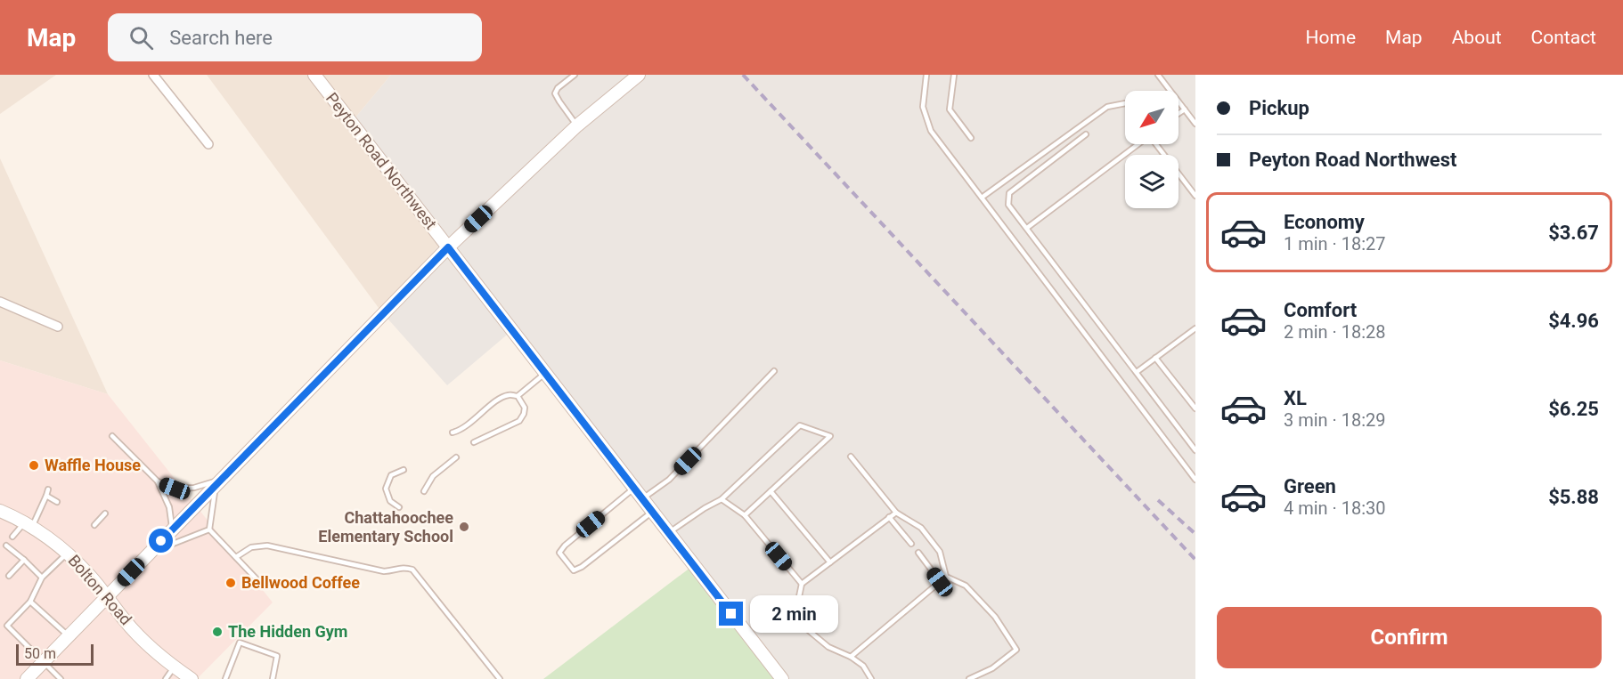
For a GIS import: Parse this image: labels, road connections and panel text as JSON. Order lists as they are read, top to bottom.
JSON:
{
  "streets": {
    "main road": ["Peyton Road Northwest", "Bolton Road"]
  },
  "places": [
    "Waffle House",
    "Chattahoochee Elementary School",
    "Bellwood Coffee",
    "The Hidden Gym"
  ],
  "scale_bar": "50 m",
  "north": "bottom left",
  "page": {
    "header": "Map",
    "search": "Search here",
    "nav": [
      "Home",
      "Map",
      "About",
      "Contact"
    ],
    "banner": ["Pickup", "Peyton Road Northwest"],
    "list": [
      {
        "name": "Economy",
        "note": "1 min · 18:27",
        "value": "$3.67"
      },
      {
        "name": "Comfort",
        "note": "2 min · 18:28",
        "value": "$4.96"
      },
      {
        "name": "XL",
        "note": "3 min · 18:29",
        "value": "$6.25"
      },
      {
        "name": "Green",
        "note": "4 min · 18:30",
        "value": "$5.88"
      }
    ],
    "bubble": "2 min",
    "buttons": "Confirm",
    "scale": "50 m"
  }
}
